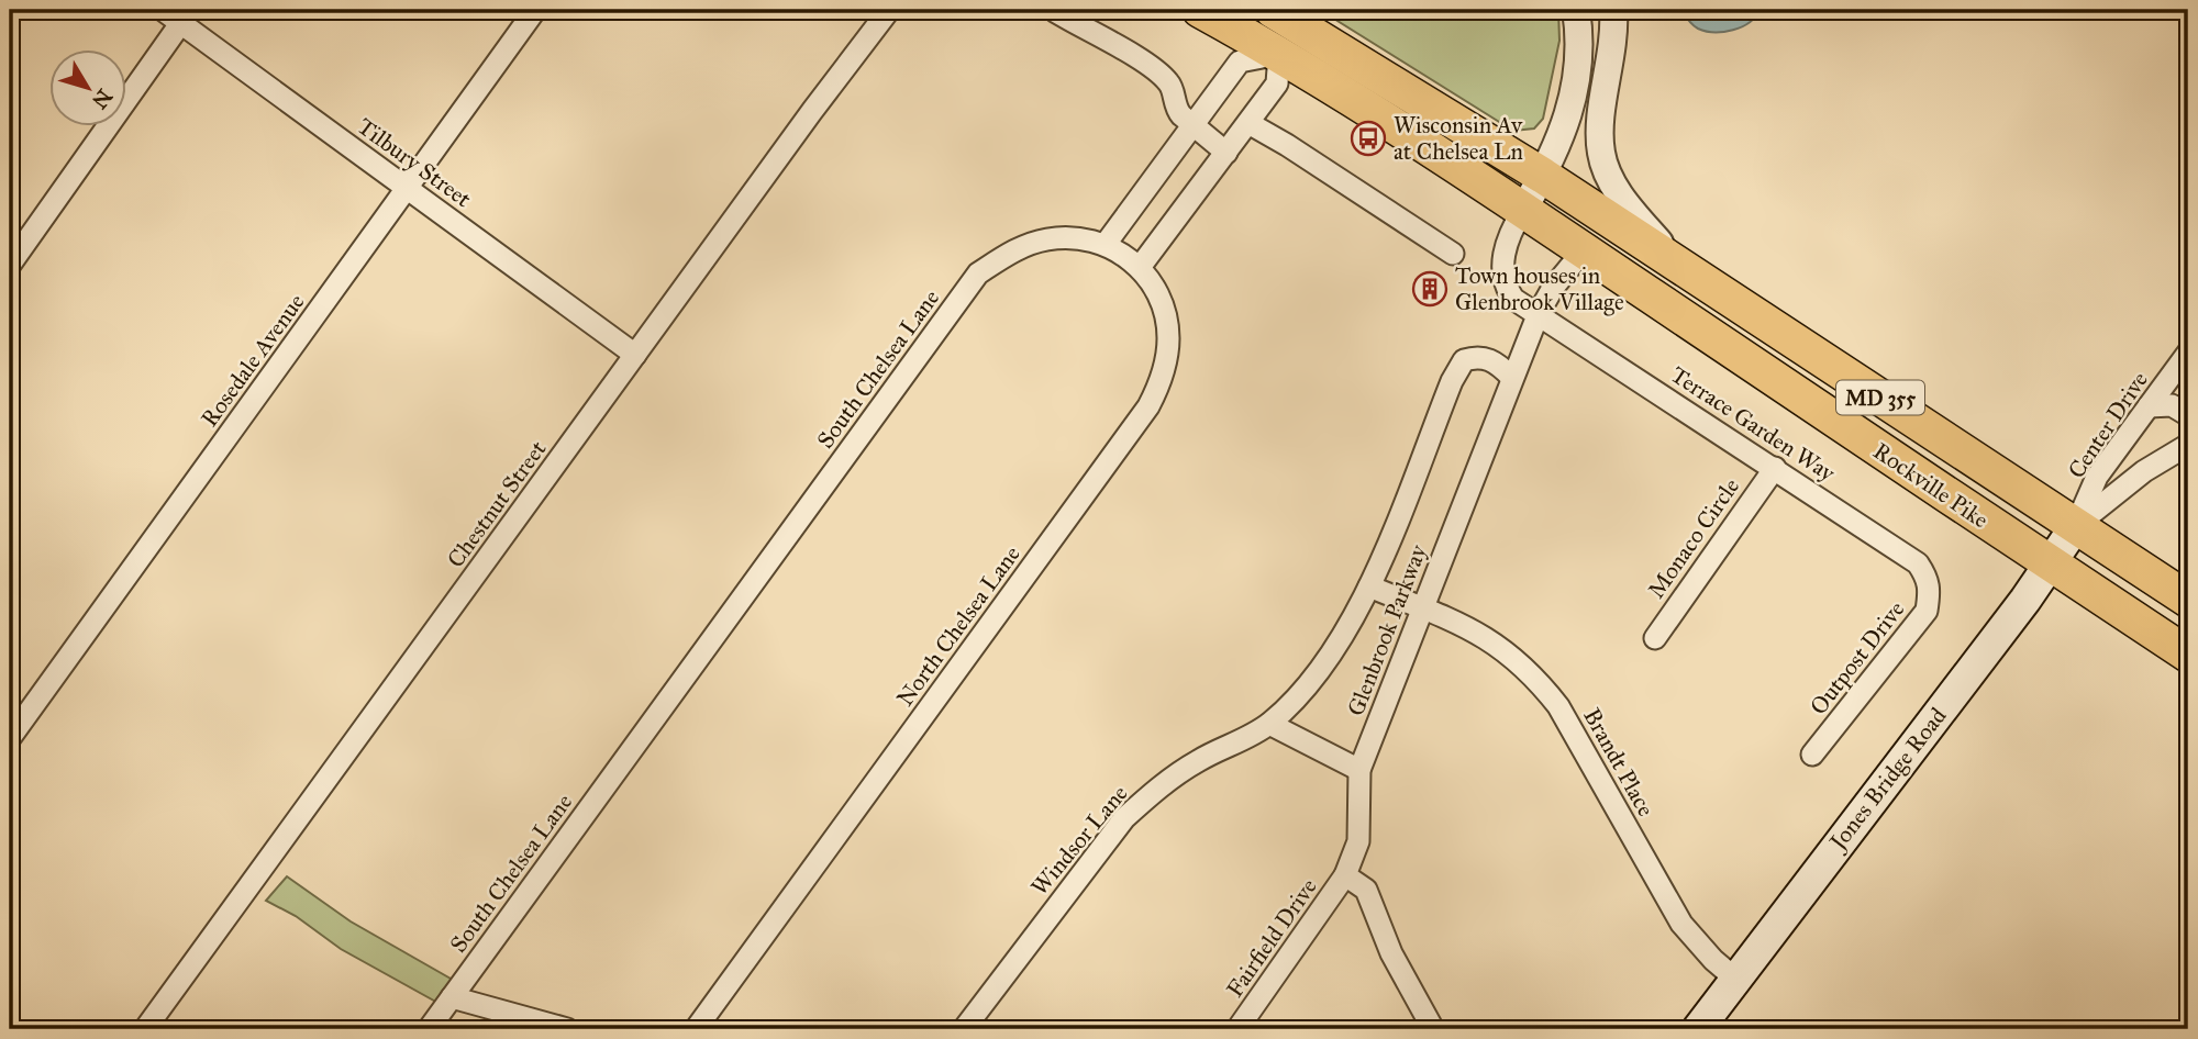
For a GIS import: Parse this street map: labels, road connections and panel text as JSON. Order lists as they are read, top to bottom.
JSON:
{
  "streets": {
    "main road": ["MD 355", "Rockville Pike", "Jones Bridge Road"],
    "street": [
      "Tilbury Street",
      "Rosedale Avenue",
      "South Chelsea Lane",
      "Terrace Garden Way",
      "Center Drive",
      "Chestnut Street",
      "Monaco Circle",
      "North Chelsea Lane",
      "Glenbrook Parkway",
      "Outpost Drive",
      "Brandt Place",
      "Windsor Lane",
      "Fairfield Drive"
    ]
  },
  "crossings": [
    ["Tilbury Street", "Rosedale Avenue"],
    ["Tilbury Street", "Chestnut Street"],
    ["South Chelsea Lane", "North Chelsea Lane"],
    ["MD 355", "Terrace Garden Way"],
    ["MD 355", "Rockville Pike"],
    ["Terrace Garden Way", "Rockville Pike"],
    ["Terrace Garden Way", "Monaco Circle"],
    ["Terrace Garden Way", "Glenbrook Parkway"],
    ["Terrace Garden Way", "Outpost Drive"],
    ["Center Drive", "Rockville Pike"],
    ["Center Drive", "Jones Bridge Road"],
    ["Rockville Pike", "Glenbrook Parkway"],
    ["Rockville Pike", "Jones Bridge Road"],
    ["Glenbrook Parkway", "Brandt Place"],
    ["Glenbrook Parkway", "Windsor Lane"],
    ["Glenbrook Parkway", "Fairfield Drive"],
    ["Brandt Place", "Jones Bridge Road"]
  ],
  "places": {
    "bus stop": ["Wisconsin Av at Chelsea Ln"],
    "building": ["Town houses in Glenbrook Village"]
  },
  "north": "bottom right"
}
